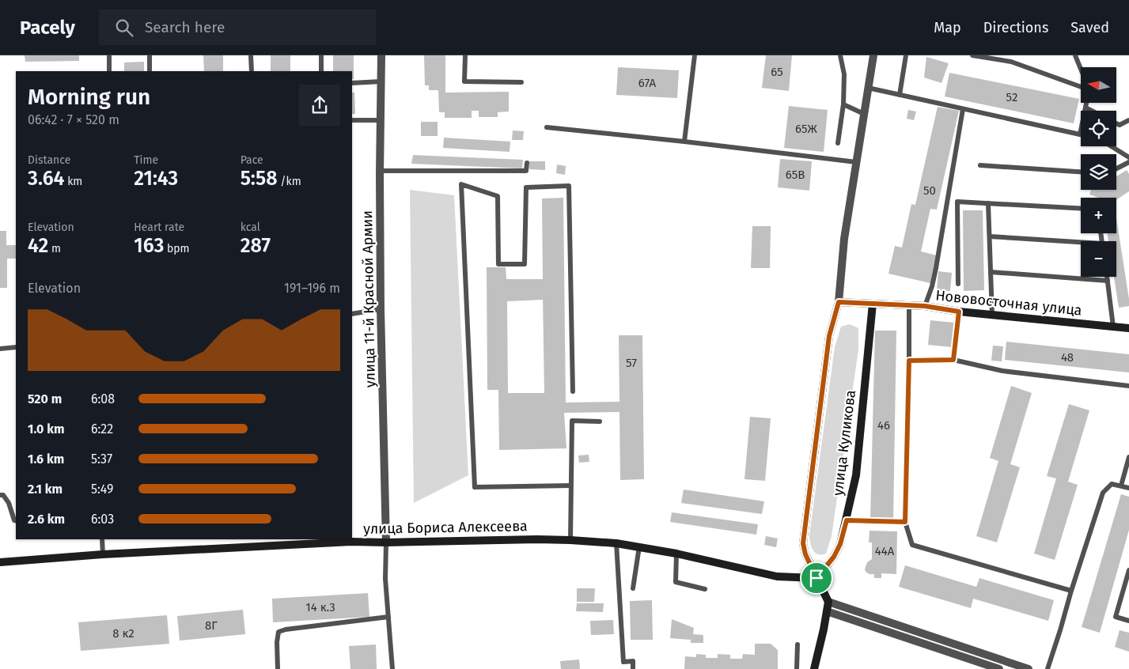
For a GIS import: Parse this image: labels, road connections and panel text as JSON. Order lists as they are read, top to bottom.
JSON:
{
  "streets": {
    "main road": ["Нововосточная улица", "улица Куликова", "улица Бориса Алексеева"],
    "street": ["улица 11-й Красной Армии"]
  },
  "crossings": [
    ["улица 11-й Красной Армии", "улица Бориса Алексеева"],
    ["Нововосточная улица", "улица Куликова"],
    ["улица Куликова", "улица Бориса Алексеева"]
  ],
  "house_numbers": [
    "65",
    "67А",
    "52",
    "65Ж",
    "65В",
    "50",
    "48",
    "57",
    "46",
    "44А",
    "14 к.3",
    "8Г",
    "8 к2"
  ],
  "north": "left",
  "page": {
    "header": "Pacely",
    "search": "Search here",
    "nav": ["Map", "Directions", "Saved"],
    "map_buttons": ["+", "−"],
    "heading": ["Morning run", "06:42 · 7 × 520 m"],
    "stats": [
      ["Distance", "3.64 km"],
      ["Time", "21:43"],
      ["Pace", "5:58 /km"],
      ["Elevation", "42 m"],
      ["Heart rate", "163 bpm"],
      ["kcal", "287"]
    ],
    "chart": ["Elevation", "191–196 m"],
    "list": [
      {
        "name": "520 m",
        "note": "6:08"
      },
      {
        "name": "1.0 km",
        "note": "6:22"
      },
      {
        "name": "1.6 km",
        "note": "5:37"
      },
      {
        "name": "2.1 km",
        "note": "5:49"
      },
      {
        "name": "2.6 km",
        "note": "6:03"
      }
    ]
  }
}
